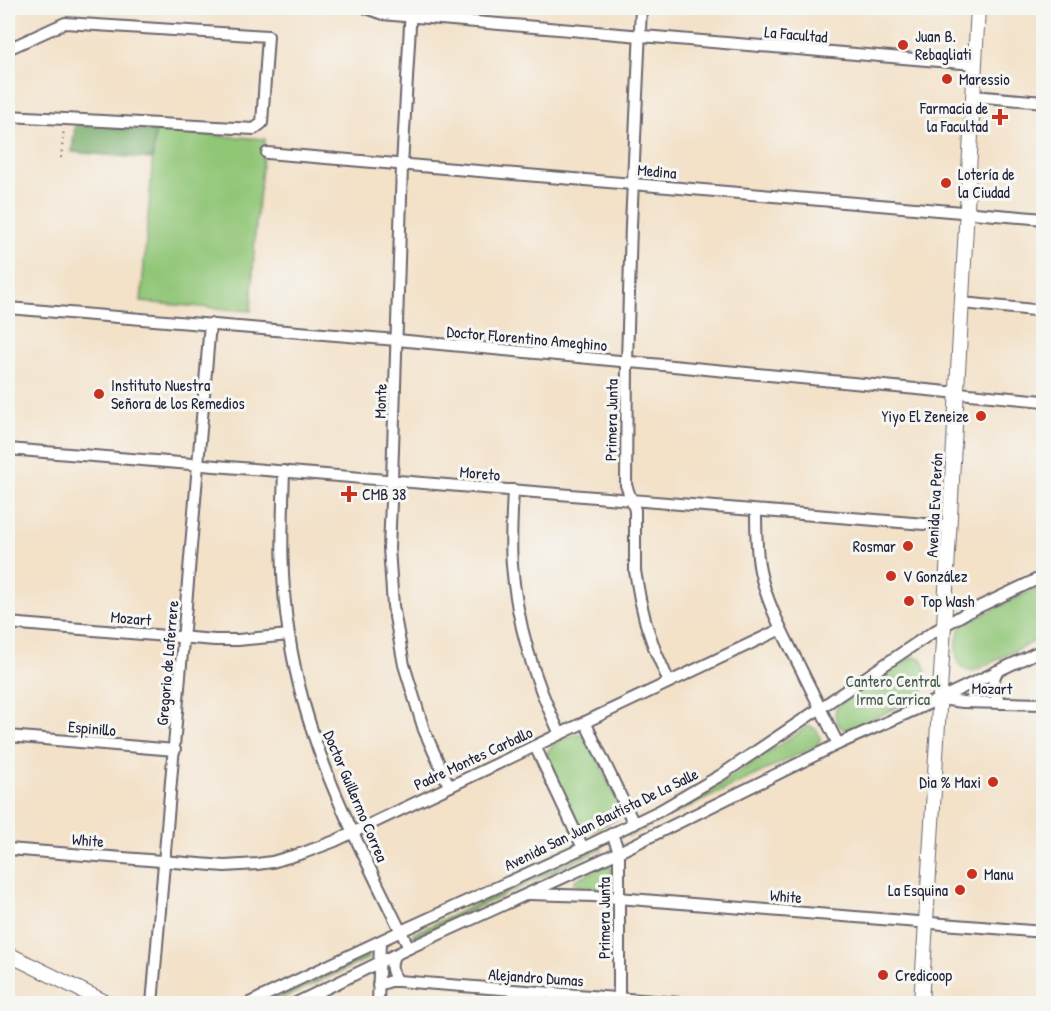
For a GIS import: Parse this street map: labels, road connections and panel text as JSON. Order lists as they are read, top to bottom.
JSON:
{
  "streets": {
    "main road": ["Avenida Eva Perón"],
    "street": [
      "La Facultad",
      "Medina",
      "Doctor Florentino Ameghino",
      "Monte",
      "Primera Junta",
      "Moreto",
      "Mozart",
      "Gregorio de Laferrere",
      "Espinillo",
      "Padre Montes Carballo",
      "Doctor Guillermo Correa",
      "Avenida San Juan Bautista De La Salle",
      "White",
      "Alejandro Dumas"
    ]
  },
  "crossings": [
    ["La Facultad", "Monte"],
    ["La Facultad", "Primera Junta"],
    ["La Facultad", "Avenida Eva Perón"],
    ["Medina", "Monte"],
    ["Medina", "Primera Junta"],
    ["Medina", "Avenida Eva Perón"],
    ["Doctor Florentino Ameghino", "Monte"],
    ["Doctor Florentino Ameghino", "Primera Junta"],
    ["Doctor Florentino Ameghino", "Avenida Eva Perón"],
    ["Doctor Florentino Ameghino", "Gregorio de Laferrere"],
    ["Monte", "Moreto"],
    ["Monte", "Padre Montes Carballo"],
    ["Primera Junta", "Moreto"],
    ["Primera Junta", "Padre Montes Carballo"],
    ["Primera Junta", "Avenida San Juan Bautista De La Salle"],
    ["Primera Junta", "White"],
    ["Primera Junta", "Alejandro Dumas"],
    ["Moreto", "Avenida Eva Perón"],
    ["Moreto", "Gregorio de Laferrere"],
    ["Moreto", "Doctor Guillermo Correa"],
    ["Avenida Eva Perón", "Mozart"],
    ["Avenida Eva Perón", "Avenida San Juan Bautista De La Salle"],
    ["Avenida Eva Perón", "White"],
    ["Mozart", "Gregorio de Laferrere"],
    ["Mozart", "Doctor Guillermo Correa"],
    ["Mozart", "Avenida San Juan Bautista De La Salle"],
    ["Gregorio de Laferrere", "Espinillo"],
    ["Gregorio de Laferrere", "Padre Montes Carballo"],
    ["Gregorio de Laferrere", "White"],
    ["Padre Montes Carballo", "Doctor Guillermo Correa"],
    ["Padre Montes Carballo", "White"],
    ["Doctor Guillermo Correa", "Avenida San Juan Bautista De La Salle"],
    ["Avenida San Juan Bautista De La Salle", "White"]
  ],
  "parks": ["Cantero Central Irma Carrica"],
  "places": {
    "other": [
      "Juan B. Rebagliati",
      "Maressio",
      "Lotería de la Ciudad",
      "Instituto Nuestra Señora de los Remedios",
      "Yiyo El Zeneize",
      "Rosmar",
      "V González",
      "Top Wash",
      "Dia % Maxi",
      "Manu",
      "La Esquina",
      "Credicoop"
    ],
    "health": ["Farmacia de la Facultad", "CMB 38"]
  }
}
